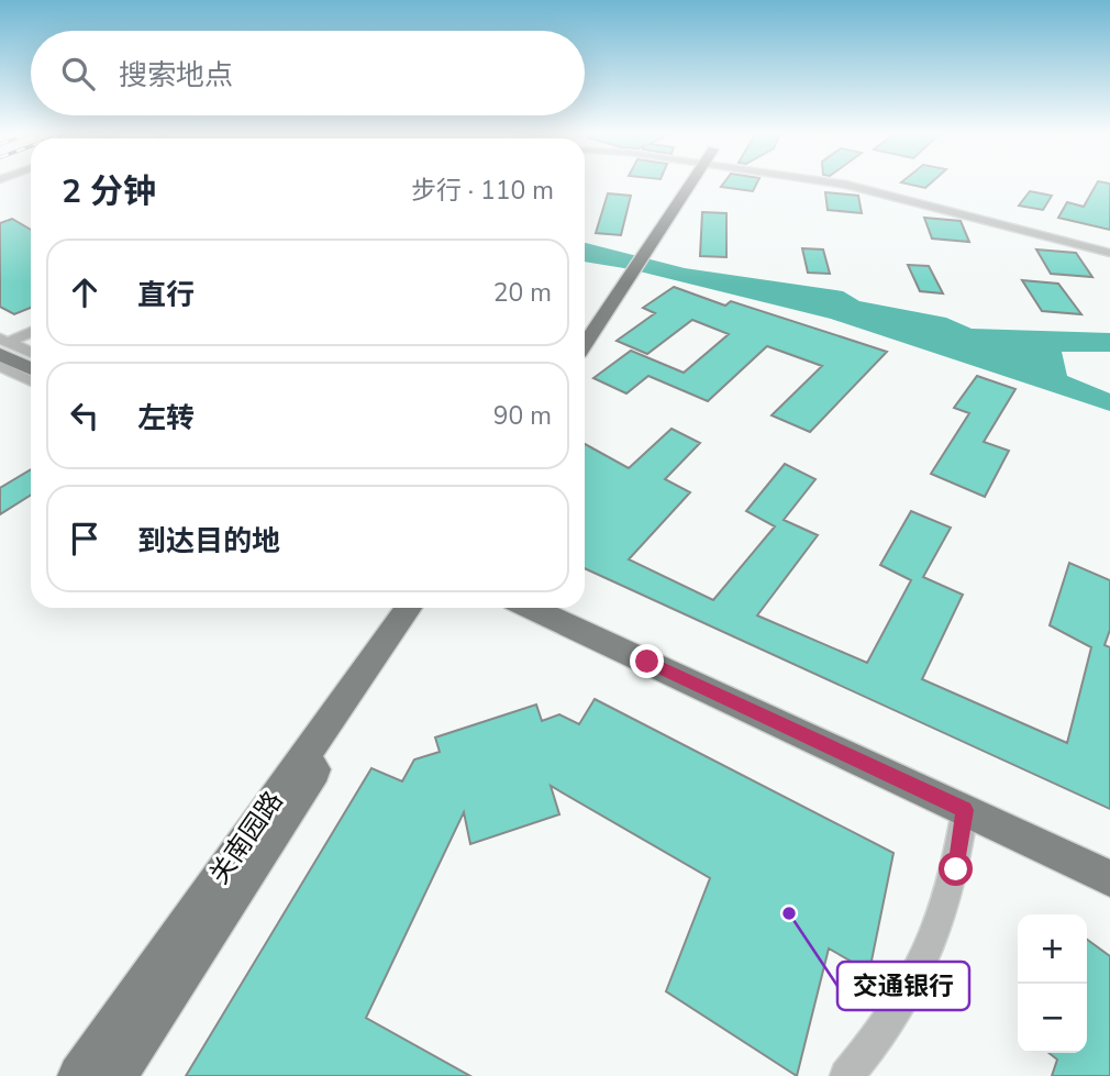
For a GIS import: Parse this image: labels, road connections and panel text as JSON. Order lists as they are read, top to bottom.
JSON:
{
  "streets": {
    "main road": ["关南园路"]
  },
  "places": ["交通银行"],
  "page": {
    "search": "搜索地点",
    "heading": ["2 分钟", "步行 · 110 m"],
    "list": [
      ["直行", "20 m"],
      ["左转", "90 m"],
      "到达目的地"
    ],
    "map_buttons": ["+", "−"]
  }
}
